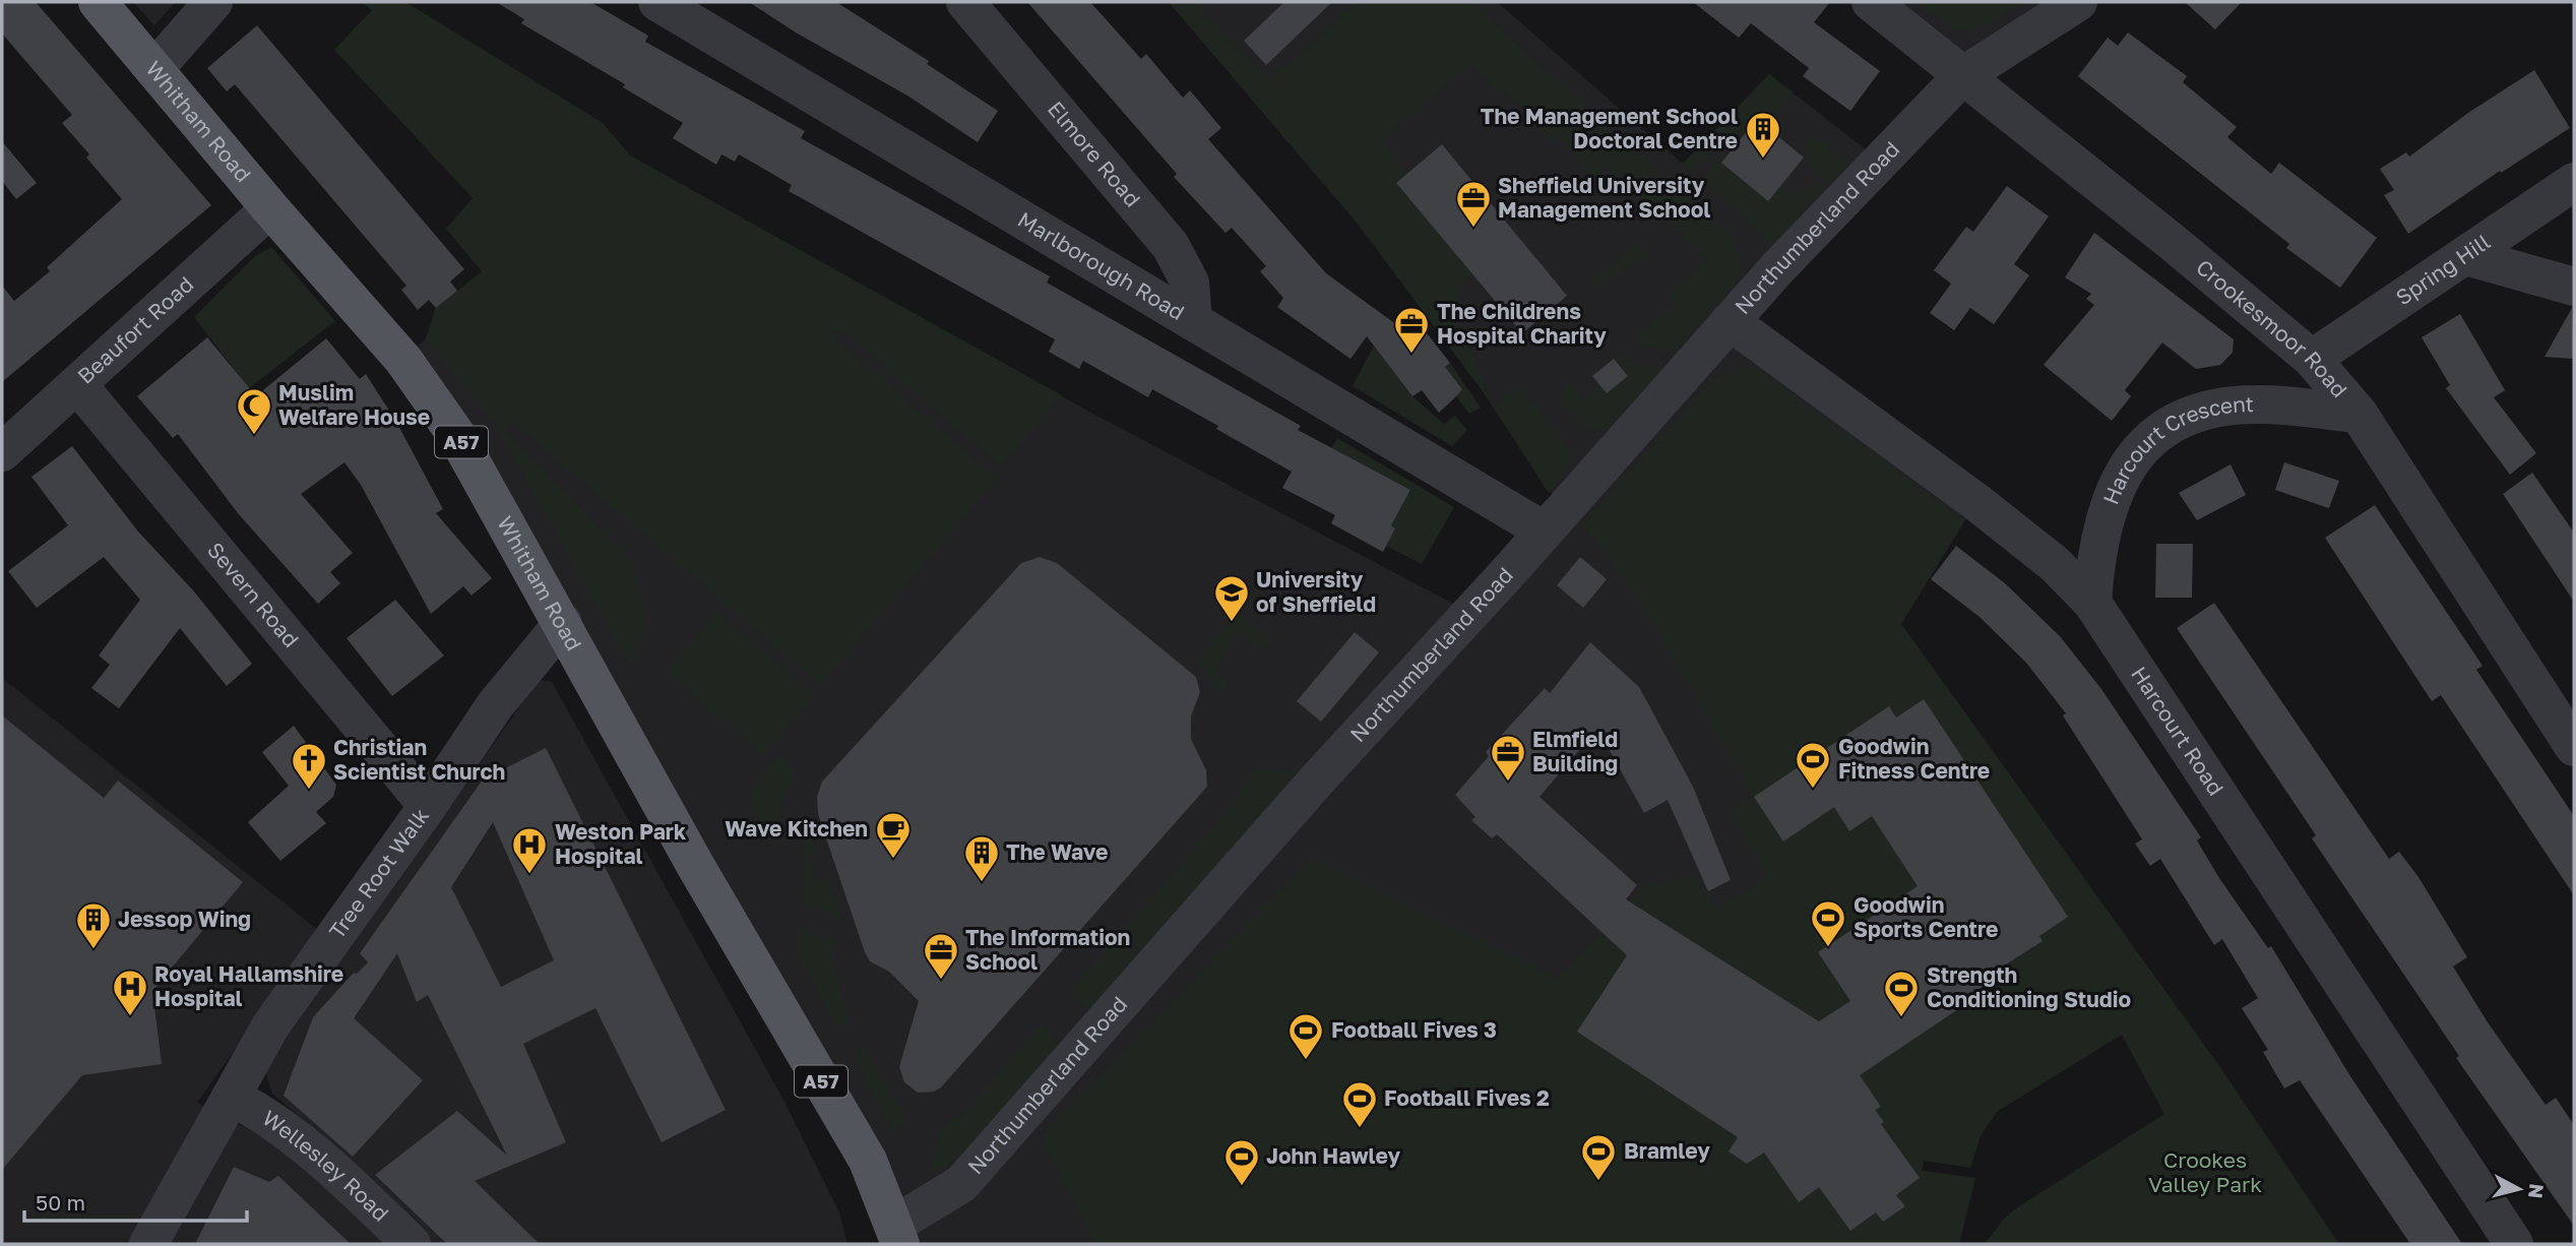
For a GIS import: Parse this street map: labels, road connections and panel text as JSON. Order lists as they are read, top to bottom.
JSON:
{
  "streets": {
    "main road": ["Whitham Road", "A57"],
    "street": [
      "Elmore Road",
      "Northumberland Road",
      "Marlborough Road",
      "Spring Hill",
      "Beaufort Road",
      "Crookesmoor Road",
      "Harcourt Crescent",
      "Severn Road",
      "Harcourt Road",
      "Tree Root Walk",
      "Wellesley Road"
    ]
  },
  "crossings": [
    ["Whitham Road", "Northumberland Road"],
    ["Whitham Road", "Beaufort Road"],
    ["Whitham Road", "Tree Root Walk"],
    ["Elmore Road", "Marlborough Road"],
    ["Northumberland Road", "Marlborough Road"],
    ["Northumberland Road", "Crookesmoor Road"],
    ["Northumberland Road", "Harcourt Road"],
    ["Spring Hill", "Crookesmoor Road"],
    ["Beaufort Road", "Severn Road"],
    ["Crookesmoor Road", "Harcourt Crescent"],
    ["Harcourt Crescent", "Harcourt Road"],
    ["Severn Road", "Tree Root Walk"],
    ["Tree Root Walk", "Wellesley Road"]
  ],
  "parks": ["Crookes Valley Park"],
  "places": {
    "building": ["The Management School Doctoral Centre", "The Wave", "Jessop Wing"],
    "office": [
      "Sheffield University Management School",
      "The Childrens Hospital Charity",
      "Elmfield Building",
      "The Information School"
    ],
    "mosque": ["Muslim Welfare House"],
    "school or university": ["University of Sheffield"],
    "sports": [
      "Goodwin Fitness Centre",
      "Goodwin Sports Centre",
      "Strength Conditioning Studio",
      "Football Fives 3",
      "Football Fives 2",
      "Bramley",
      "John Hawley"
    ],
    "church": ["Christian Scientist Church"],
    "cafe": ["Wave Kitchen"],
    "hospital": ["Weston Park Hospital", "Royal Hallamshire Hospital"]
  },
  "scale_bar": "50 m",
  "north": "right"
}
